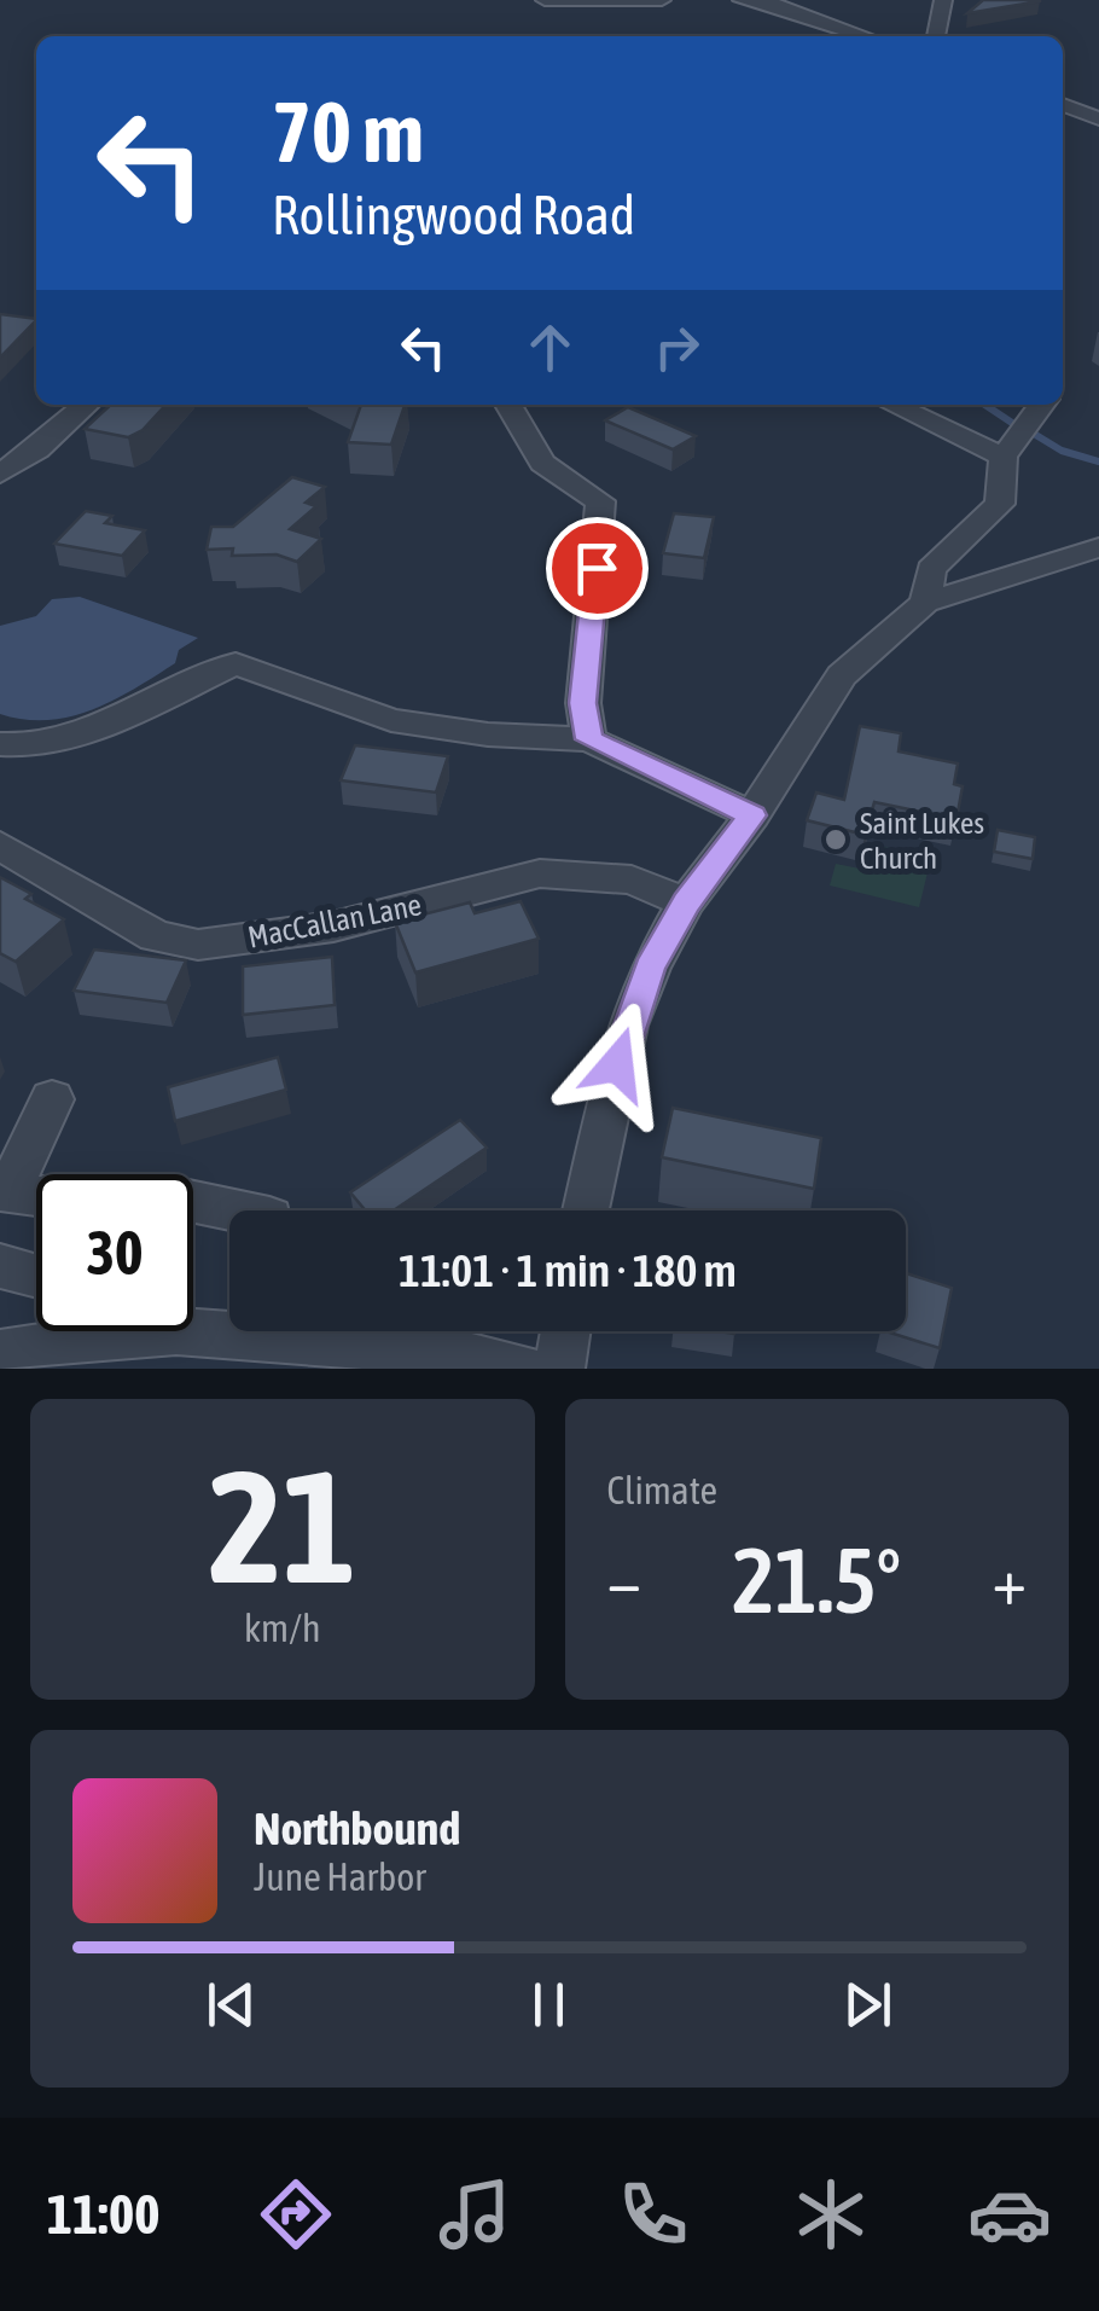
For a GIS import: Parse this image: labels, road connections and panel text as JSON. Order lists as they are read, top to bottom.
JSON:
{
  "streets": {
    "street": ["MacCallan Lane"]
  },
  "places": ["Saint Lukes Church"],
  "page": {
    "turn": ["70 m", "Rollingwood Road"],
    "limit": "30",
    "trip": "11:01 · 1 min · 180 m",
    "tile": [
      ["21", "km/h"],
      "Climate"
    ],
    "heat": ["−", "21.5°", "+"],
    "song": ["Northbound", "June Harbor"],
    "tabs": "11:00"
  }
}
